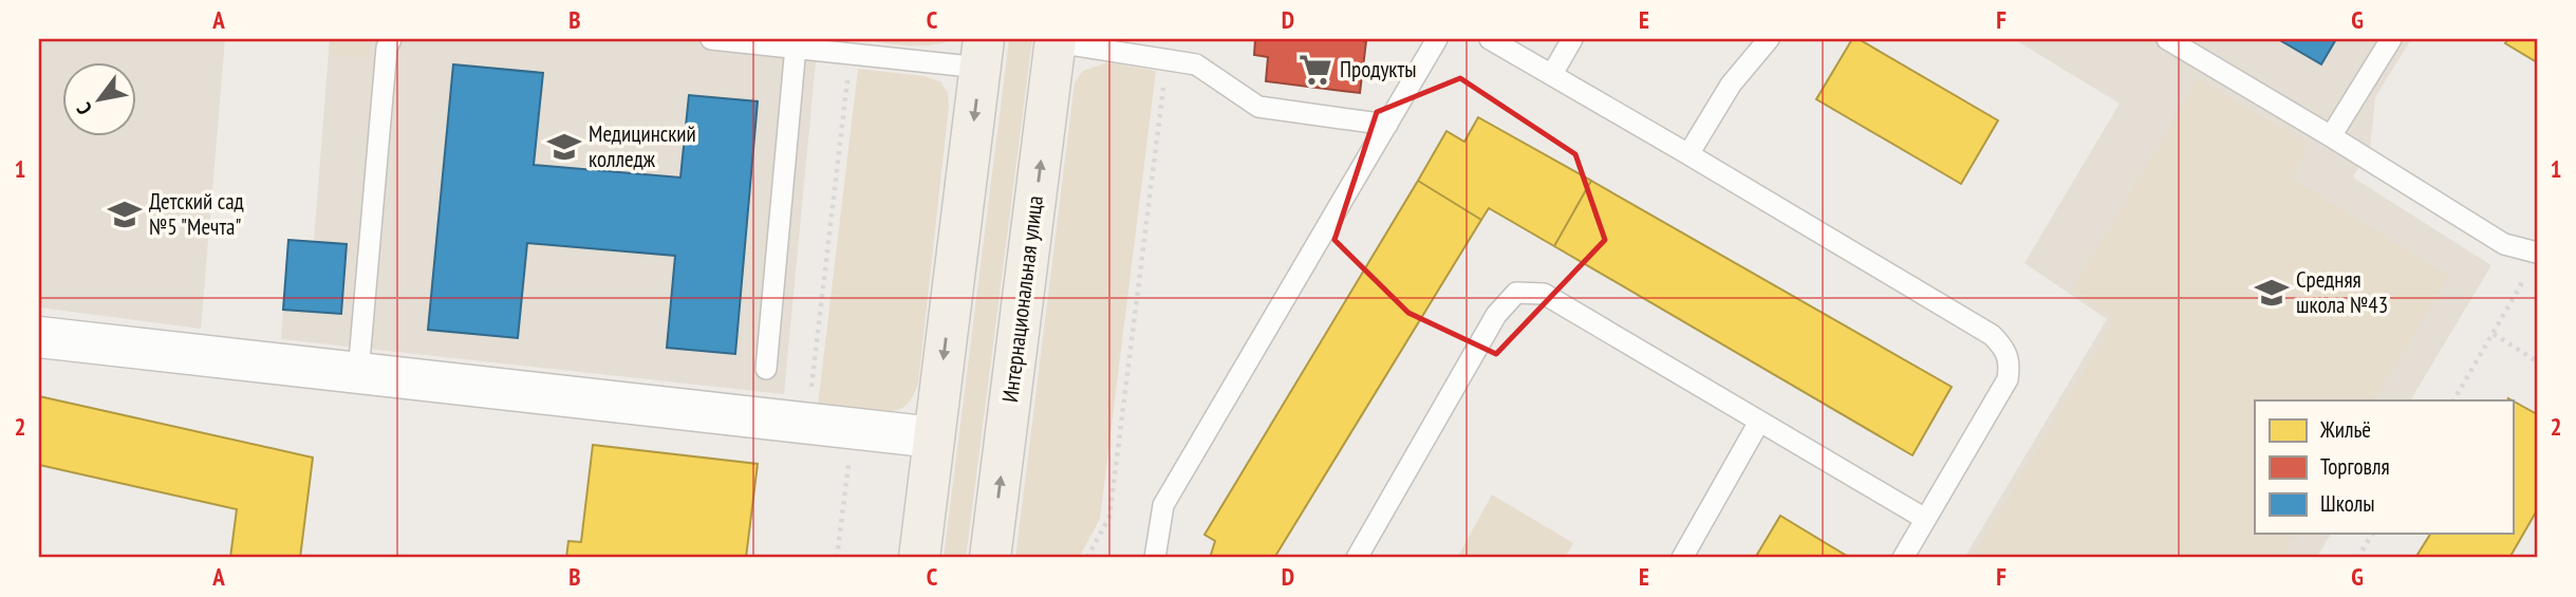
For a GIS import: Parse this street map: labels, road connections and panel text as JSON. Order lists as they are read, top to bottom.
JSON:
{
  "streets": {
    "main road": ["Интернациональная улица"]
  },
  "places": {
    "supermarket": ["Продукты"],
    "school or university": ["Медицинский колледж", "Детский сад №5 \"Мечта\"", "Средняя школа №43"]
  },
  "legend": ["Жильё", "Торговля", "Школы"],
  "north": "bottom left",
  "grid": {
    "columns": [
      "A",
      "B",
      "C",
      "D",
      "E",
      "F",
      "G"
    ],
    "rows": ["1", "2"]
  }
}
